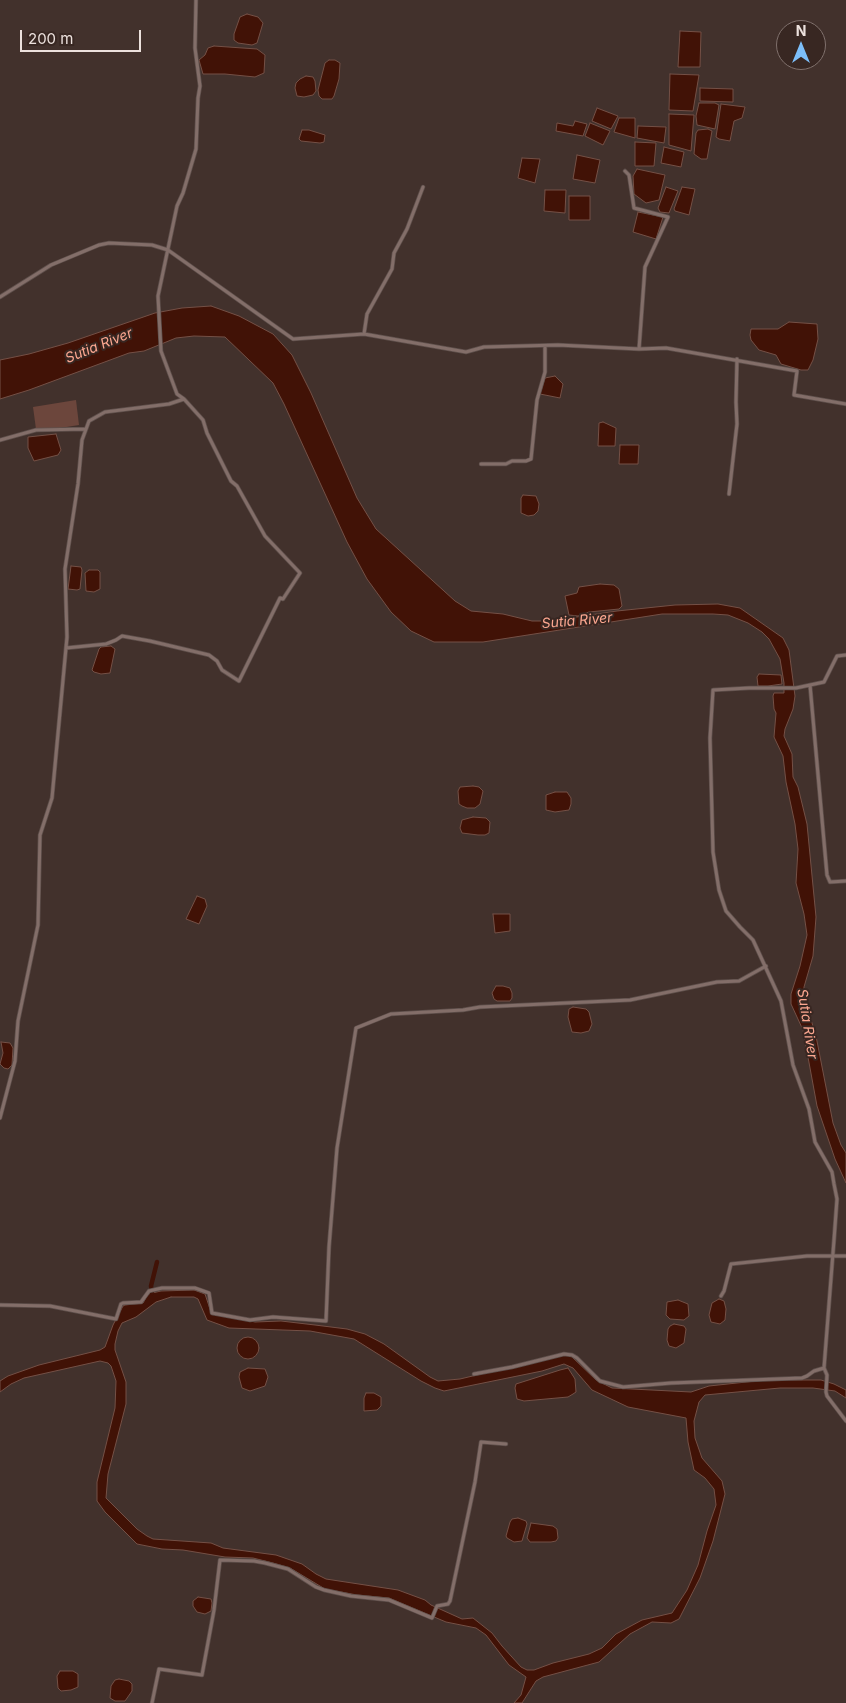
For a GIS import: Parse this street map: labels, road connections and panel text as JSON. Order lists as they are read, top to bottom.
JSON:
{
  "water": ["Sutia River"],
  "scale_bar": "200 m",
  "north": "top"
}
